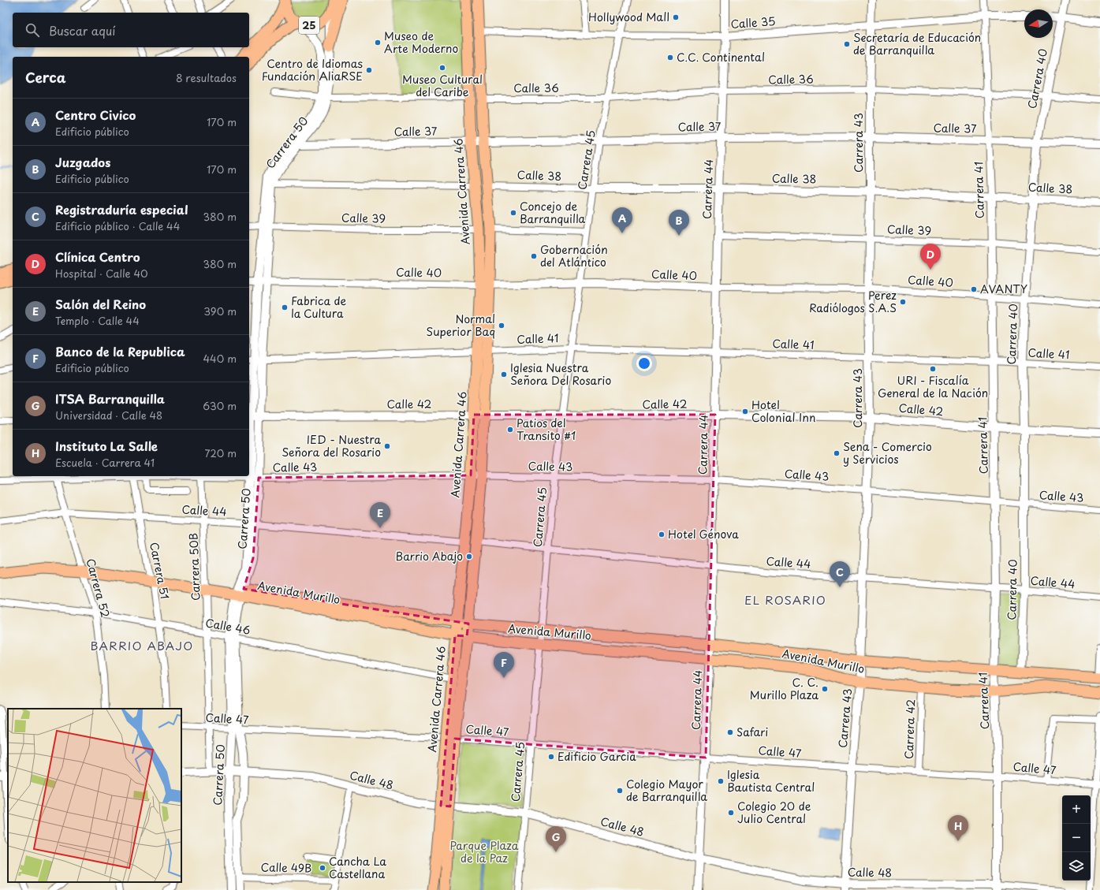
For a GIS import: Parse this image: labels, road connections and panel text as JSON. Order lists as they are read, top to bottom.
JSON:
{
  "streets": {
    "main road": ["25", "Avenida Carrera 46", "Avenida Murillo"],
    "street": [
      "Calle 35",
      "Carrera 40",
      "Calle 36",
      "Calle 37",
      "Carrera 50",
      "Carrera 43",
      "Carrera 45",
      "Calle 38",
      "Carrera 44",
      "Carrera 41",
      "Calle 39",
      "Calle 40",
      "Calle 41",
      "Calle 42",
      "Calle 43",
      "Calle 44",
      "Carrera 50B",
      "Carrera 51",
      "Carrera 52",
      "Calle 46",
      "Calle 47",
      "Carrera 42",
      "Calle 48",
      "Calle 49B"
    ]
  },
  "crossings": [
    ["Calle 35", "Carrera 43"],
    ["Calle 35", "Carrera 45"],
    ["Calle 35", "Carrera 44"],
    ["Calle 35", "Carrera 41"],
    ["Calle 35", "Avenida Carrera 46"],
    ["25", "Carrera 50"],
    ["Carrera 40", "Calle 36"],
    ["Carrera 40", "Calle 37"],
    ["Carrera 40", "Calle 38"],
    ["Carrera 40", "Calle 39"],
    ["Carrera 40", "Calle 40"],
    ["Carrera 40", "Calle 41"],
    ["Carrera 40", "Calle 42"],
    ["Carrera 40", "Calle 43"],
    ["Carrera 40", "Calle 44"],
    ["Carrera 40", "Avenida Murillo"],
    ["Calle 36", "Carrera 43"],
    ["Calle 36", "Carrera 45"],
    ["Calle 36", "Carrera 44"],
    ["Calle 36", "Carrera 41"],
    ["Calle 36", "Avenida Carrera 46"],
    ["Calle 37", "Carrera 50"],
    ["Calle 37", "Carrera 43"],
    ["Calle 37", "Carrera 45"],
    ["Calle 37", "Carrera 44"],
    ["Calle 37", "Carrera 41"],
    ["Calle 37", "Avenida Carrera 46"],
    ["Carrera 50", "Calle 39"],
    ["Carrera 50", "Calle 40"],
    ["Carrera 50", "Calle 41"],
    ["Carrera 50", "Calle 42"],
    ["Carrera 50", "Calle 43"],
    ["Carrera 50", "Calle 44"],
    ["Carrera 50", "Avenida Murillo"],
    ["Carrera 50", "Calle 46"],
    ["Carrera 50", "Calle 47"],
    ["Carrera 50", "Calle 48"],
    ["Carrera 50", "Calle 49B"],
    ["Carrera 43", "Calle 38"],
    ["Carrera 43", "Calle 39"],
    ["Carrera 43", "Calle 40"],
    ["Carrera 43", "Calle 41"],
    ["Carrera 43", "Calle 42"],
    ["Carrera 43", "Calle 43"],
    ["Carrera 43", "Calle 44"],
    ["Carrera 43", "Avenida Murillo"],
    ["Carrera 43", "Calle 47"],
    ["Carrera 43", "Calle 48"],
    ["Carrera 45", "Calle 38"],
    ["Carrera 45", "Calle 40"],
    ["Carrera 45", "Calle 41"],
    ["Carrera 45", "Calle 42"],
    ["Carrera 45", "Calle 43"],
    ["Carrera 45", "Calle 44"],
    ["Carrera 45", "Avenida Murillo"],
    ["Carrera 45", "Calle 47"],
    ["Carrera 45", "Calle 48"],
    ["Calle 38", "Carrera 44"],
    ["Calle 38", "Carrera 41"],
    ["Calle 38", "Avenida Carrera 46"],
    ["Carrera 44", "Calle 39"],
    ["Carrera 44", "Calle 40"],
    ["Carrera 44", "Calle 41"],
    ["Carrera 44", "Calle 42"],
    ["Carrera 44", "Calle 43"],
    ["Carrera 44", "Calle 44"],
    ["Carrera 44", "Avenida Murillo"],
    ["Carrera 44", "Calle 47"],
    ["Carrera 44", "Calle 48"],
    ["Carrera 41", "Calle 39"],
    ["Carrera 41", "Calle 40"],
    ["Carrera 41", "Calle 41"],
    ["Carrera 41", "Calle 42"],
    ["Carrera 41", "Calle 43"],
    ["Carrera 41", "Calle 44"],
    ["Carrera 41", "Avenida Murillo"],
    ["Carrera 41", "Calle 47"],
    ["Carrera 41", "Calle 48"],
    ["Avenida Carrera 46", "Calle 39"],
    ["Avenida Carrera 46", "Calle 40"],
    ["Avenida Carrera 46", "Calle 41"],
    ["Avenida Carrera 46", "Calle 42"],
    ["Avenida Carrera 46", "Calle 43"],
    ["Avenida Carrera 46", "Calle 44"],
    ["Avenida Carrera 46", "Avenida Murillo"],
    ["Avenida Carrera 46", "Calle 46"],
    ["Calle 43", "Carrera 50B"],
    ["Calle 43", "Carrera 51"],
    ["Calle 43", "Carrera 52"],
    ["Calle 44", "Carrera 50B"],
    ["Calle 44", "Carrera 51"],
    ["Calle 44", "Carrera 52"],
    ["Carrera 50B", "Avenida Murillo"],
    ["Carrera 50B", "Calle 46"],
    ["Carrera 50B", "Calle 47"],
    ["Carrera 50B", "Calle 48"],
    ["Carrera 51", "Avenida Murillo"],
    ["Carrera 51", "Calle 46"],
    ["Carrera 52", "Avenida Murillo"],
    ["Carrera 52", "Calle 46"],
    ["Avenida Murillo", "Carrera 42"],
    ["Calle 47", "Carrera 42"]
  ],
  "districts": ["EL ROSARIO", "BARRIO ABAJO"],
  "parks": ["Parque Plaza de la Paz"],
  "places": [
    "Hollywood Mall",
    "Museo de Arte Moderno",
    "Secretaría de Educación de Barranquilla",
    "C.C. Continental",
    "Museo Cultural del Caribe",
    "Centro de Idiomas Fundación AliaRSE",
    "Concejo de Barranquilla",
    "Gobernación del Atlántico",
    "AVANTY",
    "Perez Radiólogos S.A.S",
    "Fabrica de la Cultura",
    "Normal Superior Baq",
    "URI - Fiscalía General de la Nación",
    "Iglesia Nuestra Señora Del Rosario",
    "Hotel Colonial Inn",
    "Patios del Transito #1",
    "IED - Nuestra Señora del Rosario",
    "Sena - Comercio y Servicios",
    "Hotel Génova",
    "Barrio Abajo",
    "C. C. Murillo Plaza",
    "Safari",
    "Edificio Garcia",
    "Iglesia Bautista Central",
    "Colegio Mayor de Barranquilla",
    "Colegio 20 de Julio Central",
    "Cancha La Castellana"
  ],
  "north": "left",
  "page": {
    "search": "Buscar aquí",
    "heading": ["Cerca", "8 resultados"],
    "list": [
      {
        "mark": "A",
        "name": "Centro Civico",
        "note": "Edificio público",
        "value": "170 m"
      },
      {
        "mark": "B",
        "name": "Juzgados",
        "note": "Edificio público",
        "value": "170 m"
      },
      {
        "mark": "C",
        "name": "Registraduría especial",
        "note": "Edificio público · Calle 44",
        "value": "380 m"
      },
      {
        "mark": "D",
        "name": "Clínica Centro",
        "note": "Hospital · Calle 40",
        "value": "380 m"
      },
      {
        "mark": "E",
        "name": "Salón del Reino",
        "note": "Templo · Calle 44",
        "value": "390 m"
      },
      {
        "mark": "F",
        "name": "Banco de la Republica",
        "note": "Edificio público",
        "value": "440 m"
      },
      {
        "mark": "G",
        "name": "ITSA Barranquilla",
        "note": "Universidad · Calle 48",
        "value": "630 m"
      },
      {
        "mark": "H",
        "name": "Instituto La Salle",
        "note": "Escuela · Carrera 41",
        "value": "720 m"
      }
    ],
    "pins": [
      "A",
      "B",
      "D",
      "E",
      "C",
      "F",
      "H",
      "G"
    ],
    "map_buttons": ["+", "−"]
  }
}
